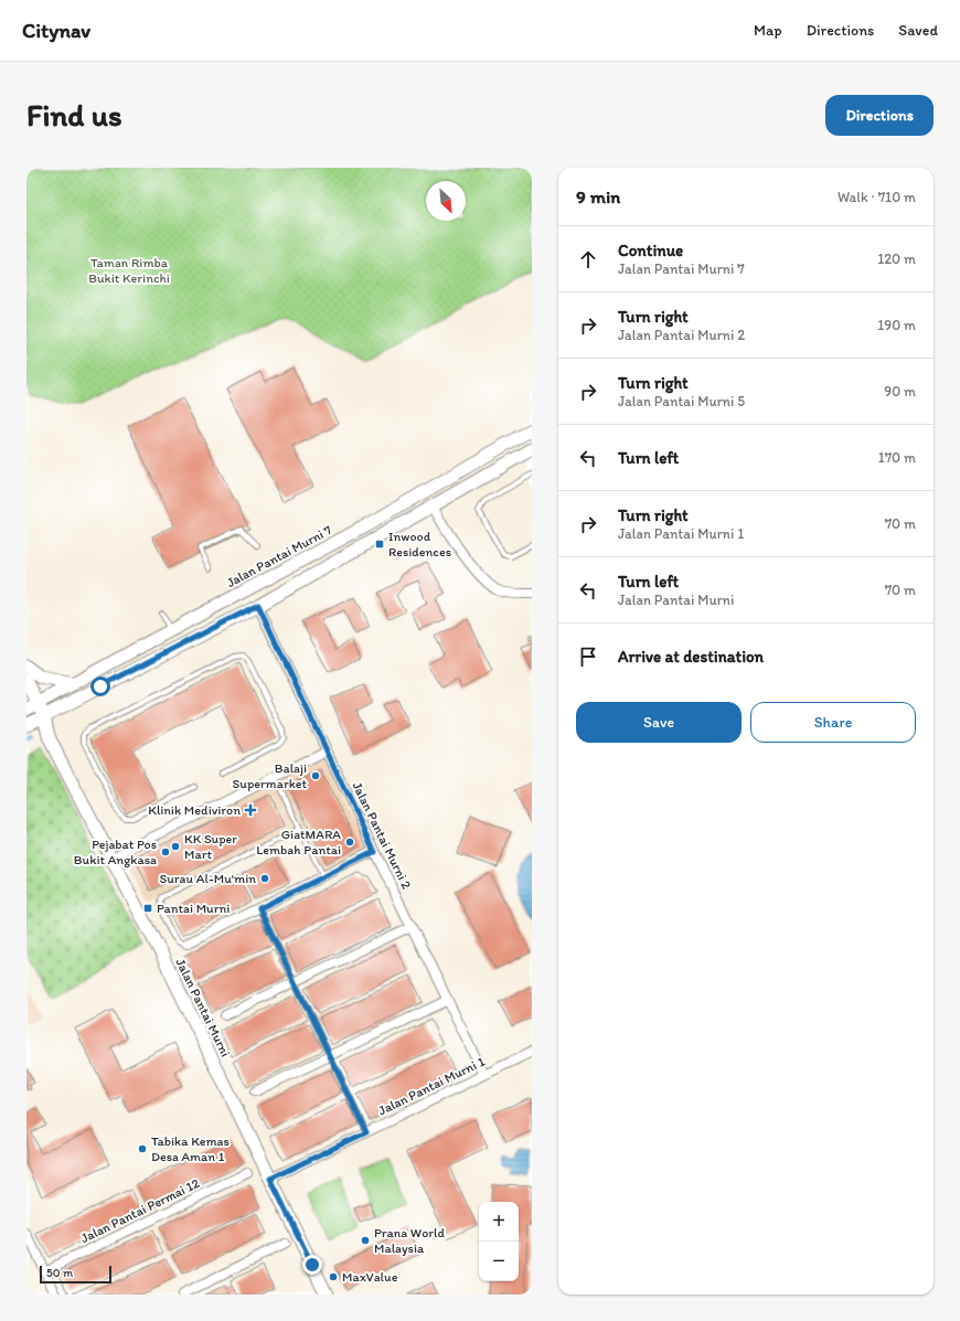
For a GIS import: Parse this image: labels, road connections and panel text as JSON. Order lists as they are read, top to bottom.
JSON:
{
  "streets": {
    "main road": ["Jalan Pantai Murni 7", "Jalan Pantai Murni"],
    "street": ["Jalan Pantai Murni 2", "Jalan Pantai Murni 1", "Jalan Pantai Permai 12"]
  },
  "crossings": [
    ["Jalan Pantai Murni 2", "Jalan Pantai Murni 1"],
    ["Jalan Pantai Murni", "Jalan Pantai Murni 1"]
  ],
  "parks": ["Taman Rimba Bukit Kerinchi"],
  "places": {
    "transit": ["Inwood Residences", "Pantai Murni"],
    "other": [
      "Balaji Supermarket",
      "GiatMARA Lembah Pantai",
      "KK Super Mart",
      "Pejabat Pos Bukit Angkasa",
      "Surau Al-Mu'min",
      "Tabika Kemas Desa Aman 1",
      "Prana World Malaysia",
      "MaxValue"
    ],
    "health": ["Klinik Mediviron"]
  },
  "scale_bar": "50 m",
  "north": "bottom right",
  "page": {
    "header": "Citynav",
    "nav": ["Map", "Directions", "Saved"],
    "buttons": [
      "Directions",
      ["Save", "Share"]
    ],
    "title": "Find us",
    "heading": ["9 min", "Walk · 710 m"],
    "list": [
      ["Continue", "Jalan Pantai Murni 7", "120 m"],
      ["Turn right", "Jalan Pantai Murni 2", "190 m"],
      ["Turn right", "Jalan Pantai Murni 5", "90 m"],
      ["Turn left", "170 m"],
      ["Turn right", "Jalan Pantai Murni 1", "70 m"],
      ["Turn left", "Jalan Pantai Murni", "70 m"],
      "Arrive at destination"
    ],
    "map_buttons": ["+", "−"],
    "scale": "50 m"
  }
}
